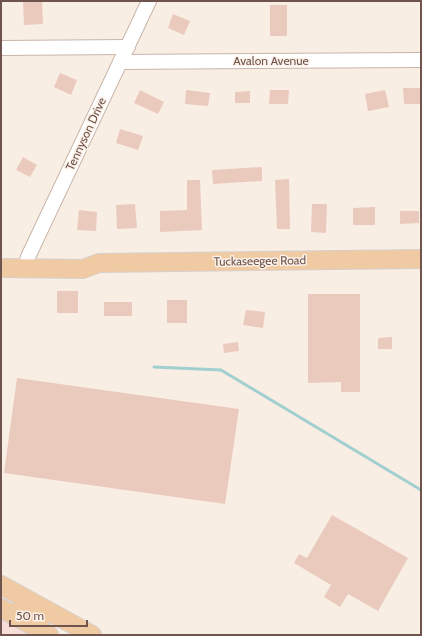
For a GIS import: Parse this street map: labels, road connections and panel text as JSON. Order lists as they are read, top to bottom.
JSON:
{
  "streets": {
    "main road": ["Tuckaseegee Road"],
    "street": ["Avalon Avenue", "Tennyson Drive"]
  },
  "crossings": [
    ["Avalon Avenue", "Tennyson Drive"],
    ["Tennyson Drive", "Tuckaseegee Road"]
  ],
  "scale_bar": "50 m"
}
